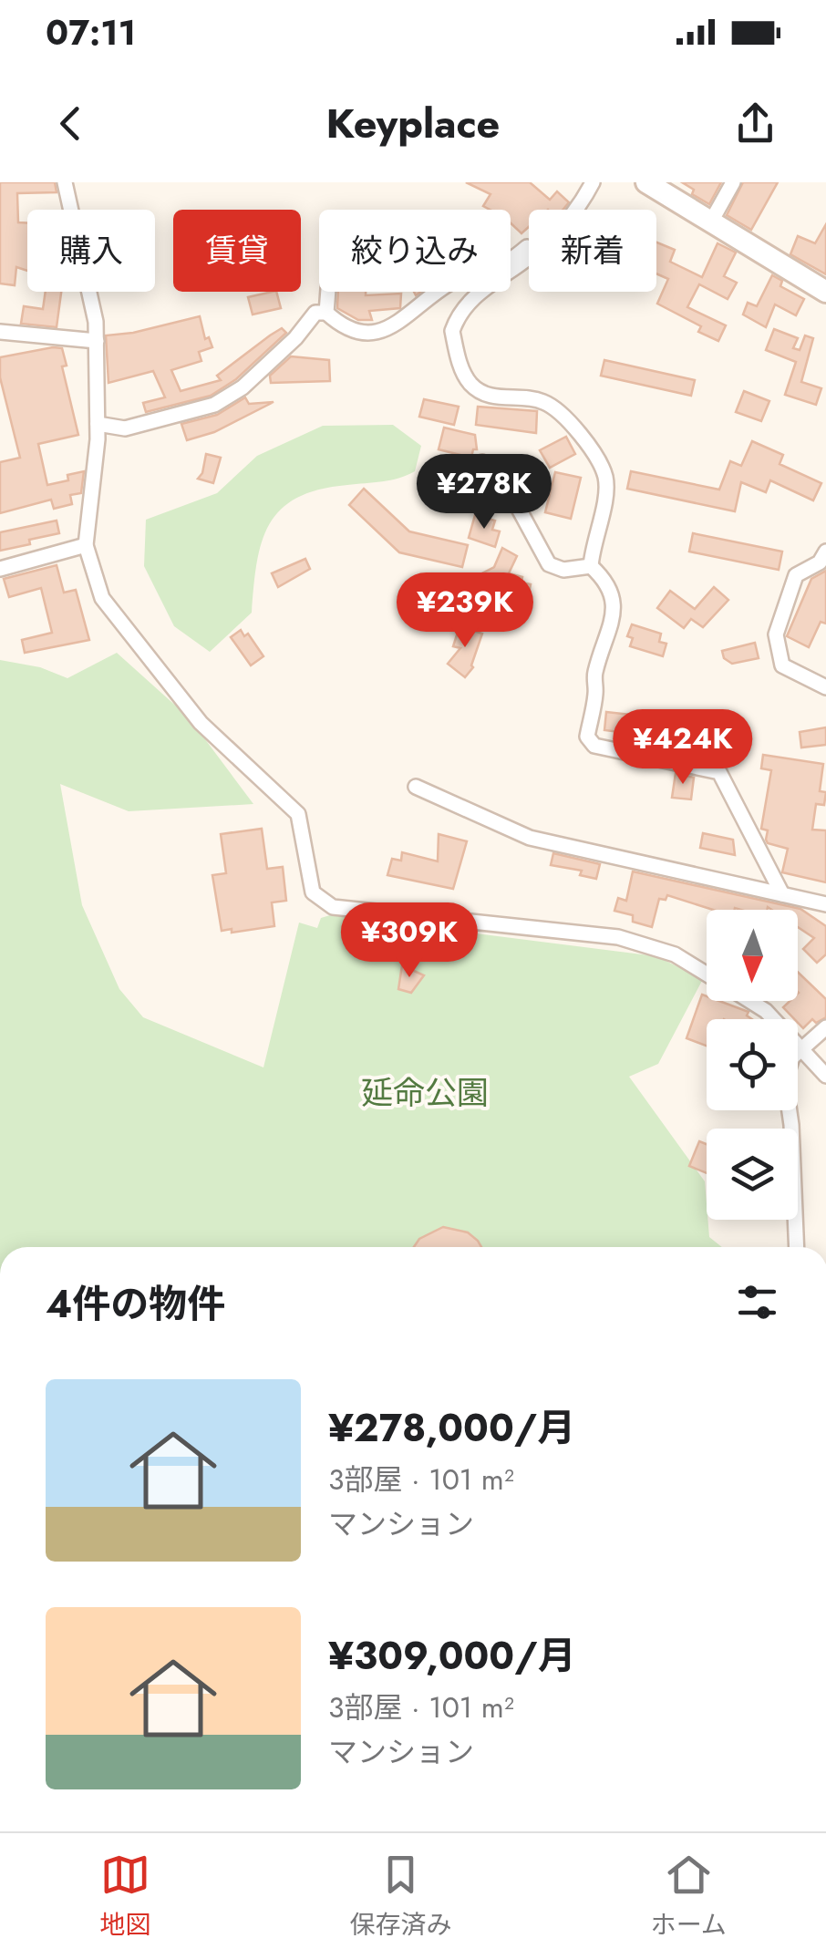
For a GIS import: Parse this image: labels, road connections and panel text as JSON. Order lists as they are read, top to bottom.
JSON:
{
  "parks": ["延命公園"],
  "north": "bottom",
  "page": {
    "status": "07:11",
    "header": "Keyplace",
    "chip": [
      "購入",
      "賃貸",
      "絞り込み",
      "新着"
    ],
    "price": [
      "¥278K",
      "¥239K",
      "¥424K",
      "¥309K"
    ],
    "heading": "4件の物件",
    "list": [
      {
        "name": "¥278,000/月",
        "note": "3部屋 · 101 m² · マンション"
      },
      {
        "name": "¥309,000/月",
        "note": "3部屋 · 101 m² · マンション"
      }
    ],
    "tabs": ["地図", "保存済み", "ホーム"]
  }
}
